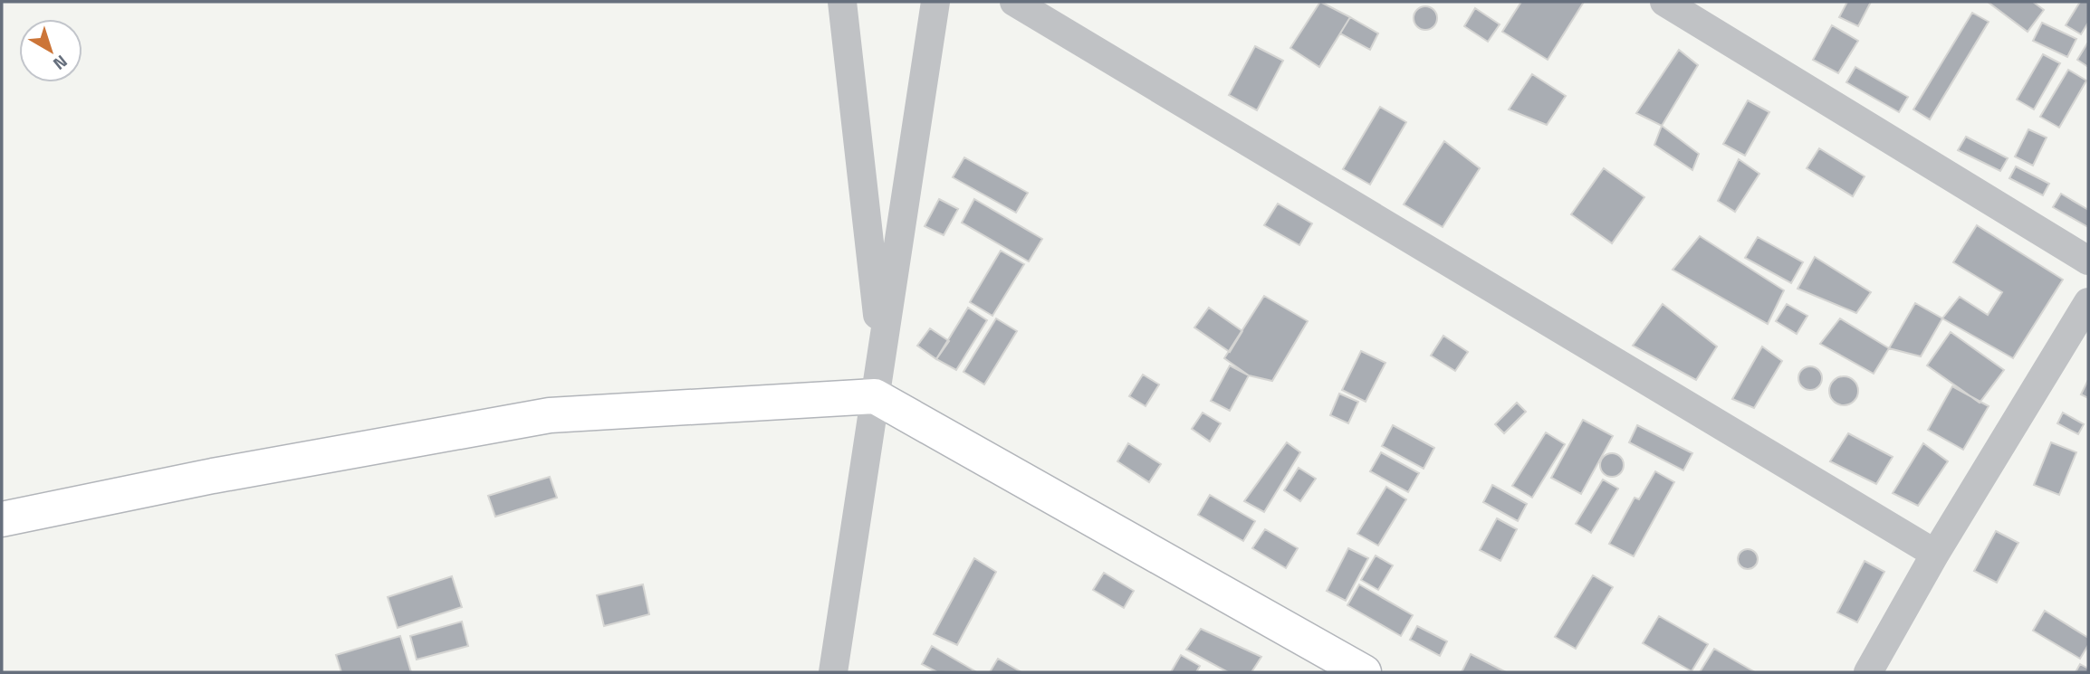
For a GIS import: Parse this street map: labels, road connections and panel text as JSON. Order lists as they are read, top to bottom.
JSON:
{
  "north": "bottom right"
}
